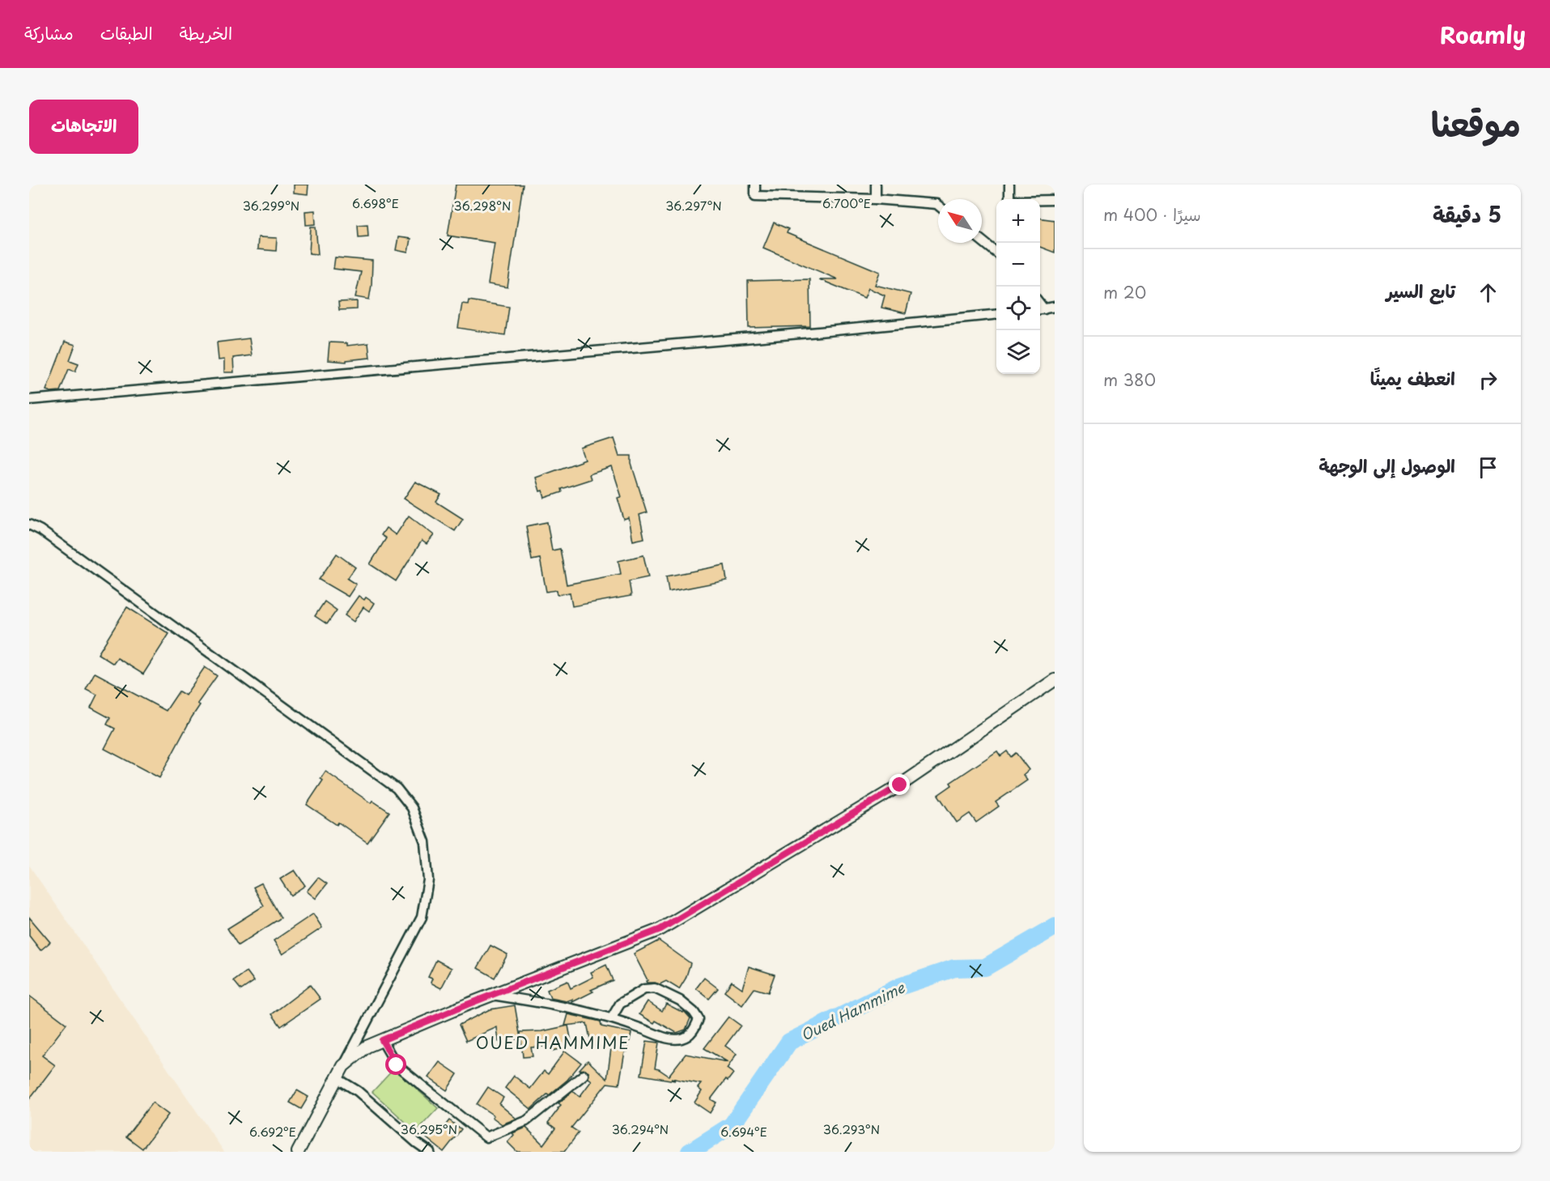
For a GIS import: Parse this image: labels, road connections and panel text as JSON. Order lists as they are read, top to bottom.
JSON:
{
  "districts": ["OUED HAMMIME"],
  "water": ["Oued Hammime"],
  "north": "top left",
  "page": {
    "header": "Roamly",
    "nav": ["الخريطة", "الطبقات", "مشاركة"],
    "title": "موقعنا",
    "buttons": "الاتجاهات",
    "heading": ["5 دقيقة", "سيرًا · 400 m"],
    "map_buttons": ["+", "−"],
    "list": [
      ["تابع السير", "20 m"],
      ["انعطف يمينًا", "380 m"],
      "الوصول إلى الوجهة"
    ]
  },
  "coordinates": [
    "6.698°E",
    "6.700°E",
    "36.299°N",
    "36.298°N",
    "36.297°N",
    "36.295°N",
    "36.294°N",
    "36.293°N",
    "6.692°E",
    "6.694°E"
  ]
}
